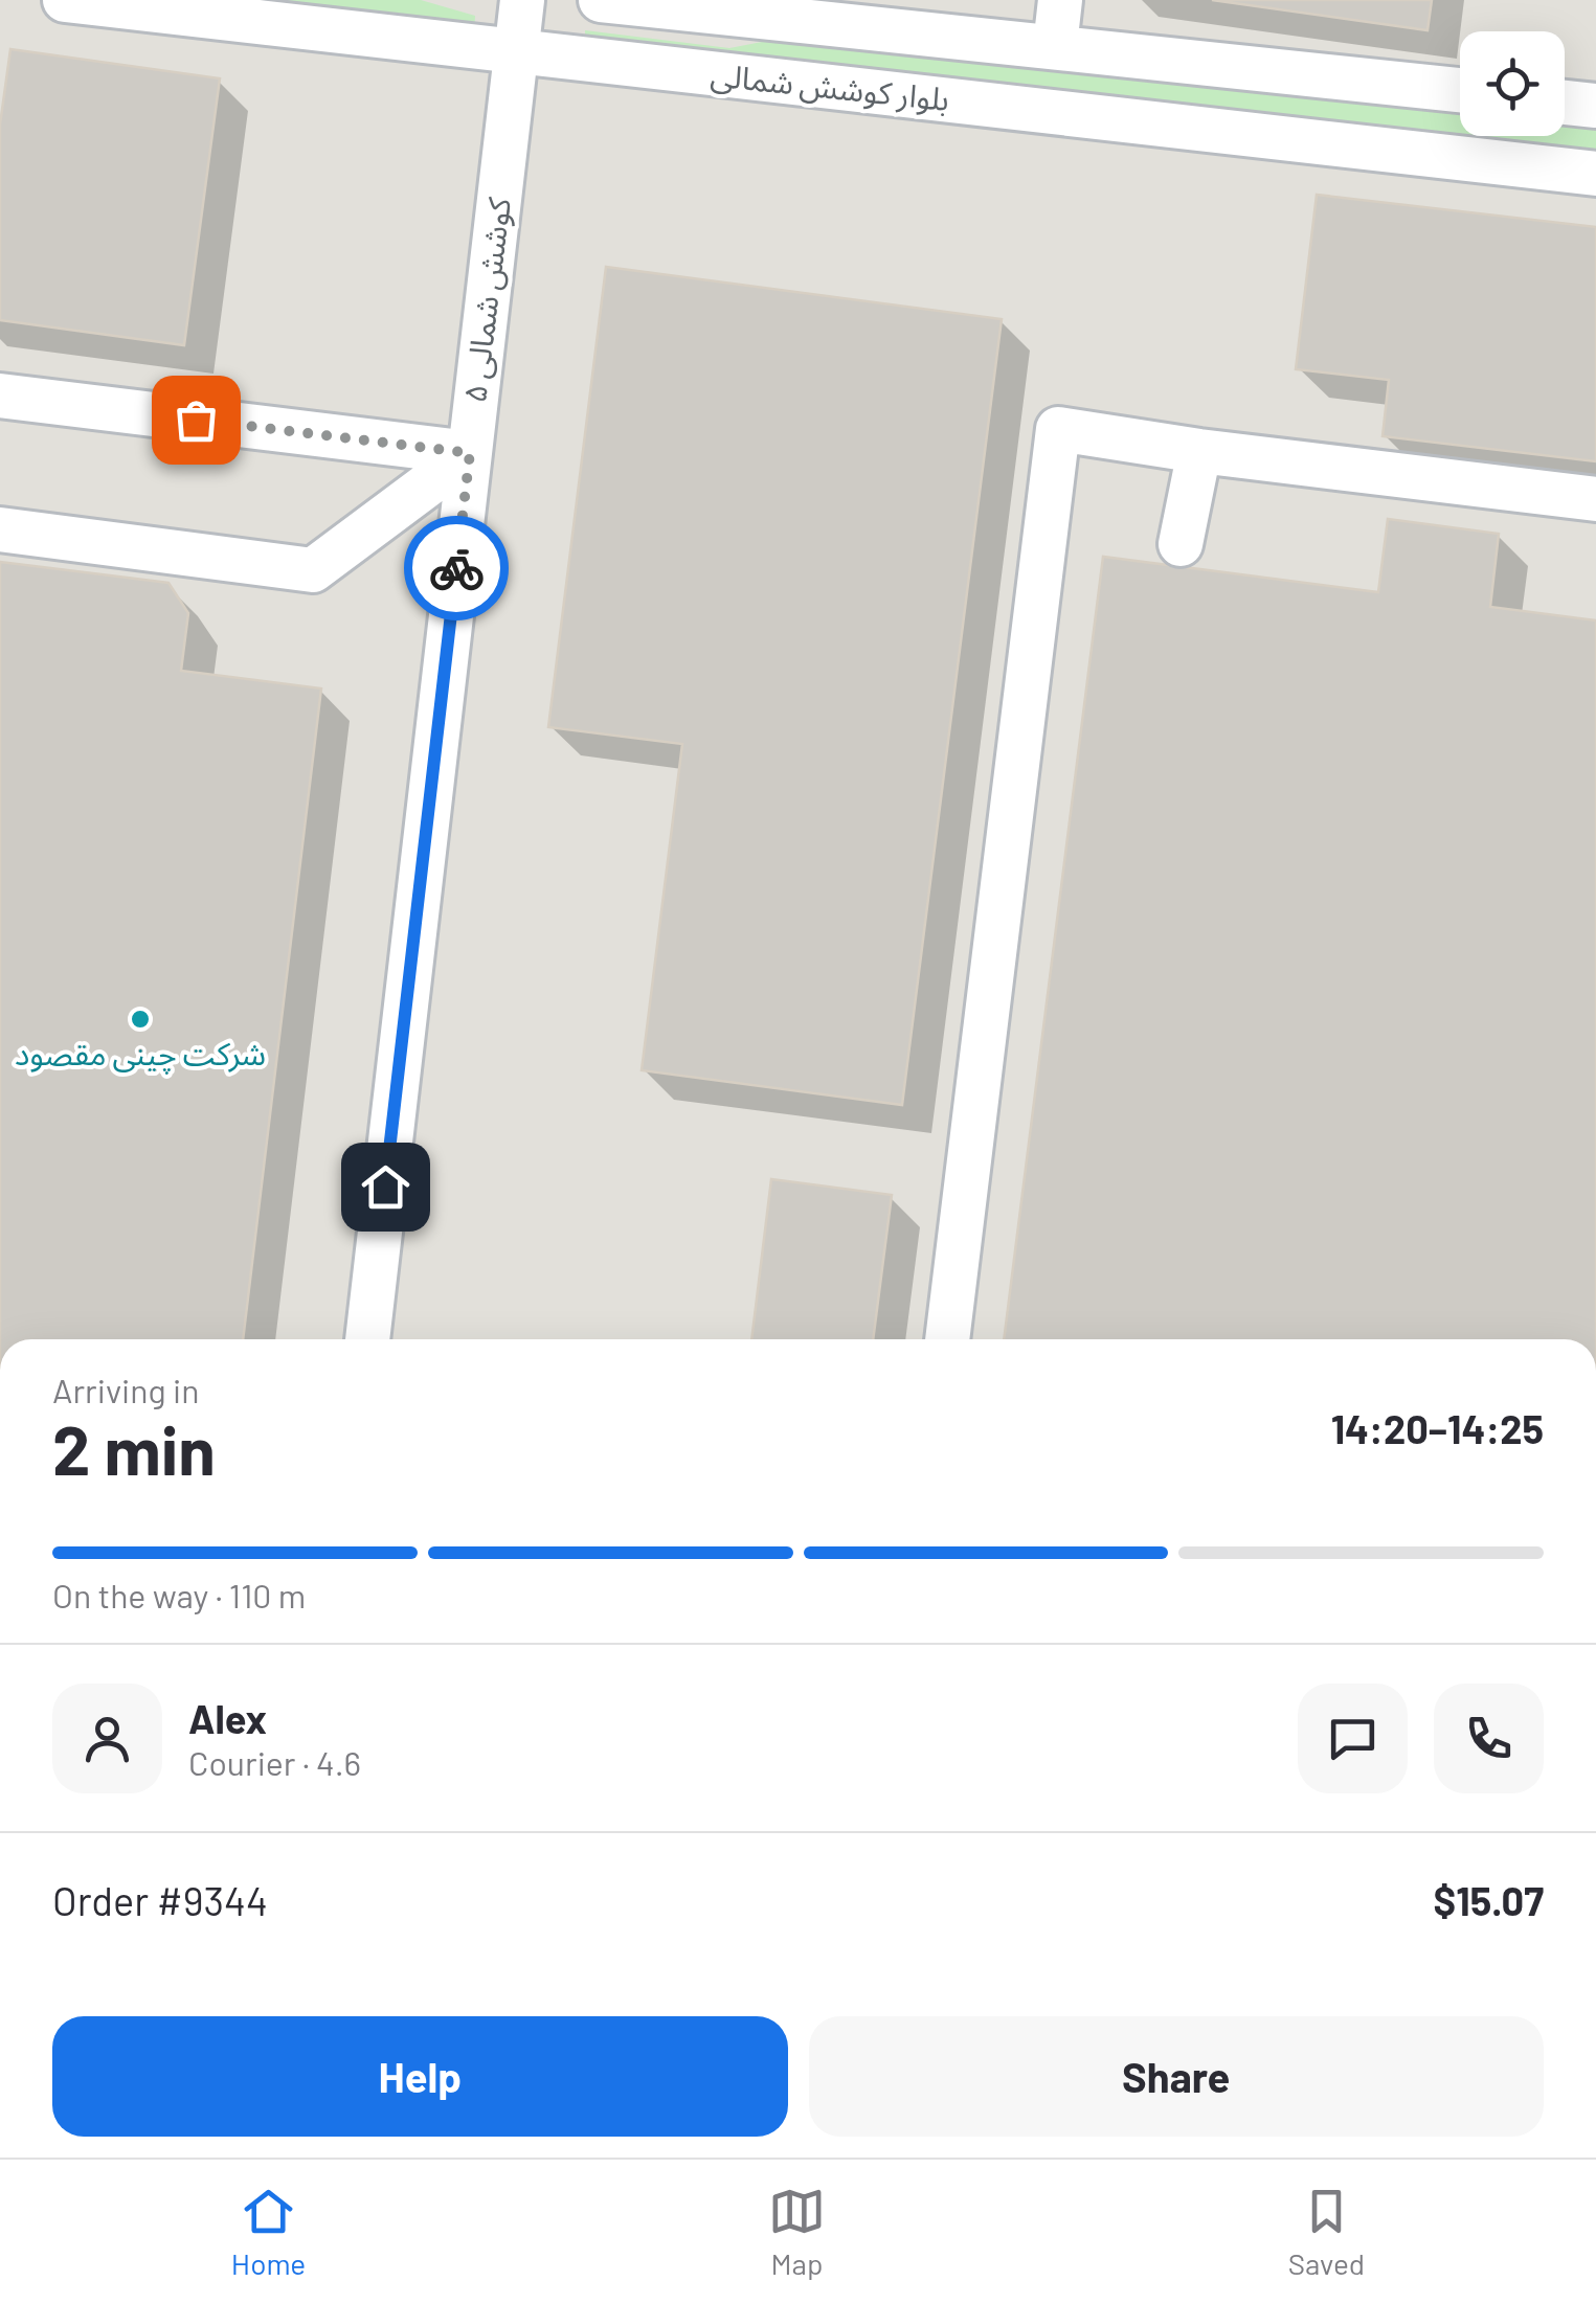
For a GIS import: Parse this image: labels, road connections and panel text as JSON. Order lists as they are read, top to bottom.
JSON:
{
  "streets": {
    "street": ["بلوار کوشش شمالی", "کوشش شمالی ۵"]
  },
  "crossings": [
    ["بلوار کوشش شمالی", "کوشش شمالی ۵"]
  ],
  "places": ["شرکت چینی مقصود"],
  "page": {
    "heading": ["2 min", "Arriving in", "14:20–14:25"],
    "panel": [
      "Alex",
      "Courier · 4.6",
      "Order #9344",
      "$15.07"
    ],
    "bar": "On the way · 110 m",
    "buttons": ["Help", "Share"],
    "tabs": ["Home", "Map", "Saved"]
  }
}
